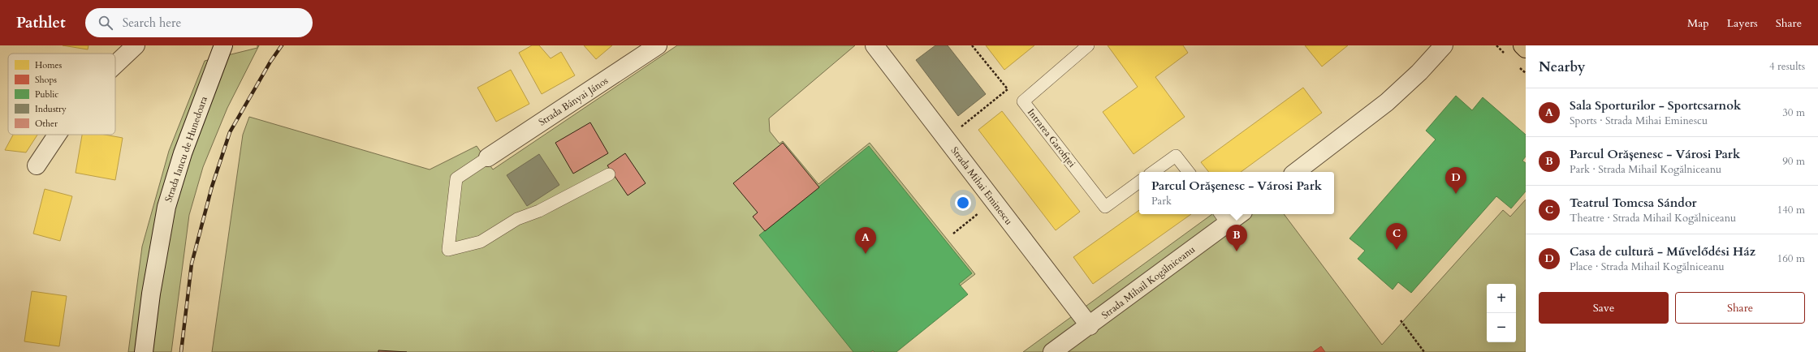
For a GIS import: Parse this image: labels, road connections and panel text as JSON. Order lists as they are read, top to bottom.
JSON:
{
  "streets": {
    "street": [
      "Strada Bányai János",
      "Strada Iancu de Hunedoara",
      "Strada Mihai Eminescu",
      "Strada Mihail Kogălniceanu"
    ],
    "lane": ["Intrarea Garofiței"]
  },
  "crossings": [
    ["Strada Mihai Eminescu", "Strada Mihail Kogălniceanu"]
  ],
  "legend": [
    "Homes",
    "Shops",
    "Public",
    "Industry",
    "Other"
  ],
  "page": {
    "header": "Pathlet",
    "search": "Search here",
    "nav": ["Map", "Layers", "Share"],
    "heading": ["Nearby", "4 results"],
    "list": [
      {
        "mark": "A",
        "name": "Sala Sporturilor - Sportcsarnok",
        "note": "Sports · Strada Mihai Eminescu",
        "value": "30 m"
      },
      {
        "mark": "B",
        "name": "Parcul Orășenesc - Városi Park",
        "note": "Park · Strada Mihail Kogălniceanu",
        "value": "90 m"
      },
      {
        "mark": "C",
        "name": "Teatrul Tomcsa Sándor",
        "note": "Theatre · Strada Mihail Kogălniceanu",
        "value": "140 m"
      },
      {
        "mark": "D",
        "name": "Casa de cultură - Művelődési Ház",
        "note": "Place · Strada Mihail Kogălniceanu",
        "value": "160 m"
      }
    ],
    "pins": [
      "D",
      "C",
      "B",
      "A"
    ],
    "popup": ["Parcul Orășenesc - Városi Park", "Park"],
    "buttons": ["Save", "Share"],
    "map_buttons": ["+", "−"]
  }
}
